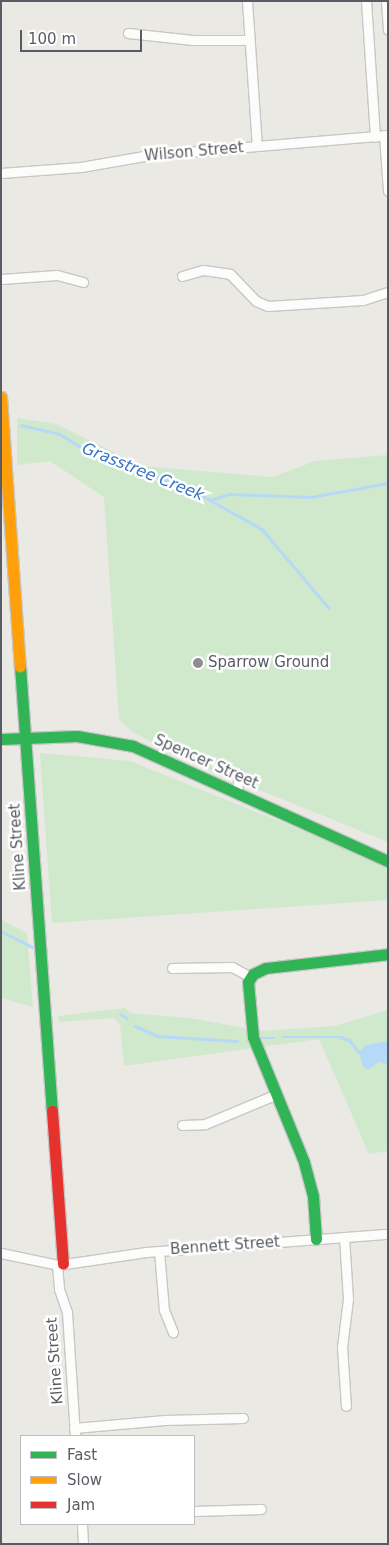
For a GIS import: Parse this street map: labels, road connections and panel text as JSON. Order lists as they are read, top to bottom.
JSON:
{
  "streets": {
    "street": [
      "Wilson Street",
      "Spencer Street",
      "Kline Street",
      "Bennett Street"
    ]
  },
  "crossings": [
    ["Spencer Street", "Kline Street"],
    ["Kline Street", "Bennett Street"]
  ],
  "water": ["Grasstree Creek"],
  "places": ["Sparrow Ground"],
  "legend": ["Fast", "Slow", "Jam"],
  "scale_bar": "100 m"
}
